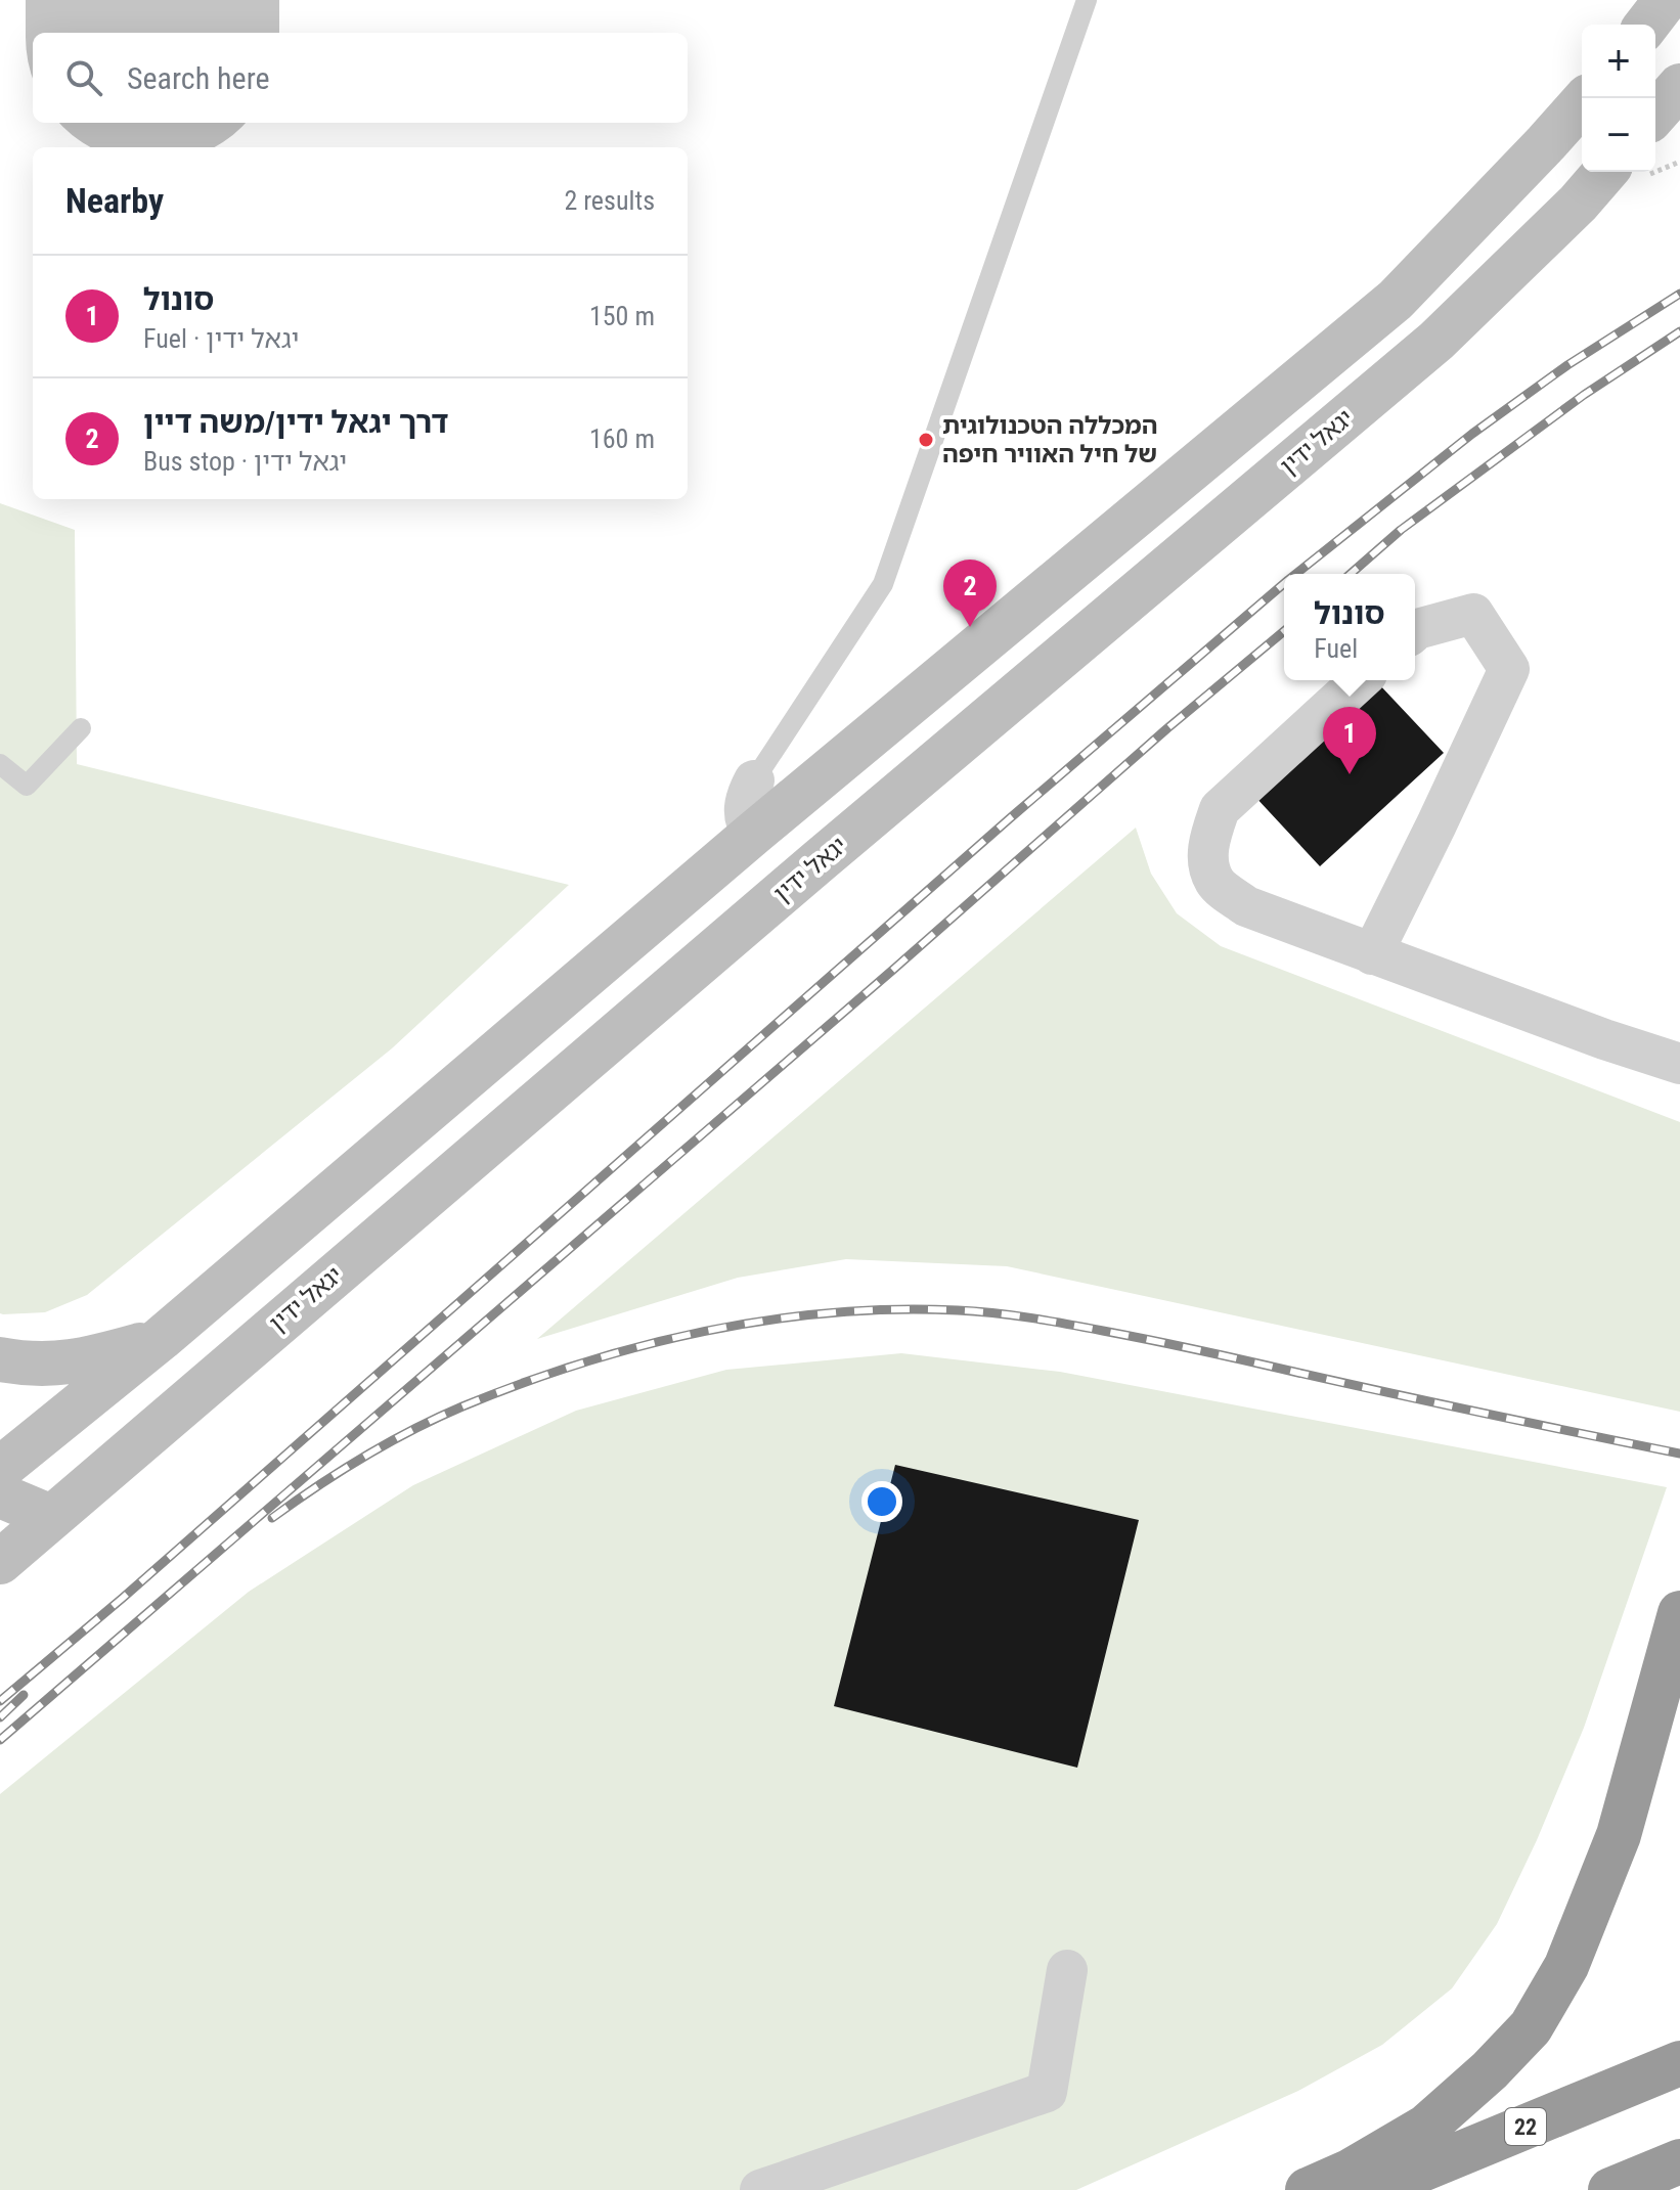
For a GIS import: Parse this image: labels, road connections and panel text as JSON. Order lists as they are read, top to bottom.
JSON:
{
  "streets": {
    "highway": ["22"],
    "main road": ["יגאל ידין"]
  },
  "places": ["המכללה הטכנולוגית של חיל האוויר חיפה"],
  "page": {
    "map_buttons": ["+", "−"],
    "search": "Search here",
    "heading": ["Nearby", "2 results"],
    "list": [
      {
        "mark": "1",
        "name": "סונול",
        "note": "Fuel · יגאל ידין",
        "value": "150 m"
      },
      {
        "mark": "2",
        "name": "דרך יגאל ידין/משה דיין",
        "note": "Bus stop · יגאל ידין",
        "value": "160 m"
      }
    ],
    "pins": ["2", "1"],
    "popup": ["סונול", "Fuel"]
  }
}
